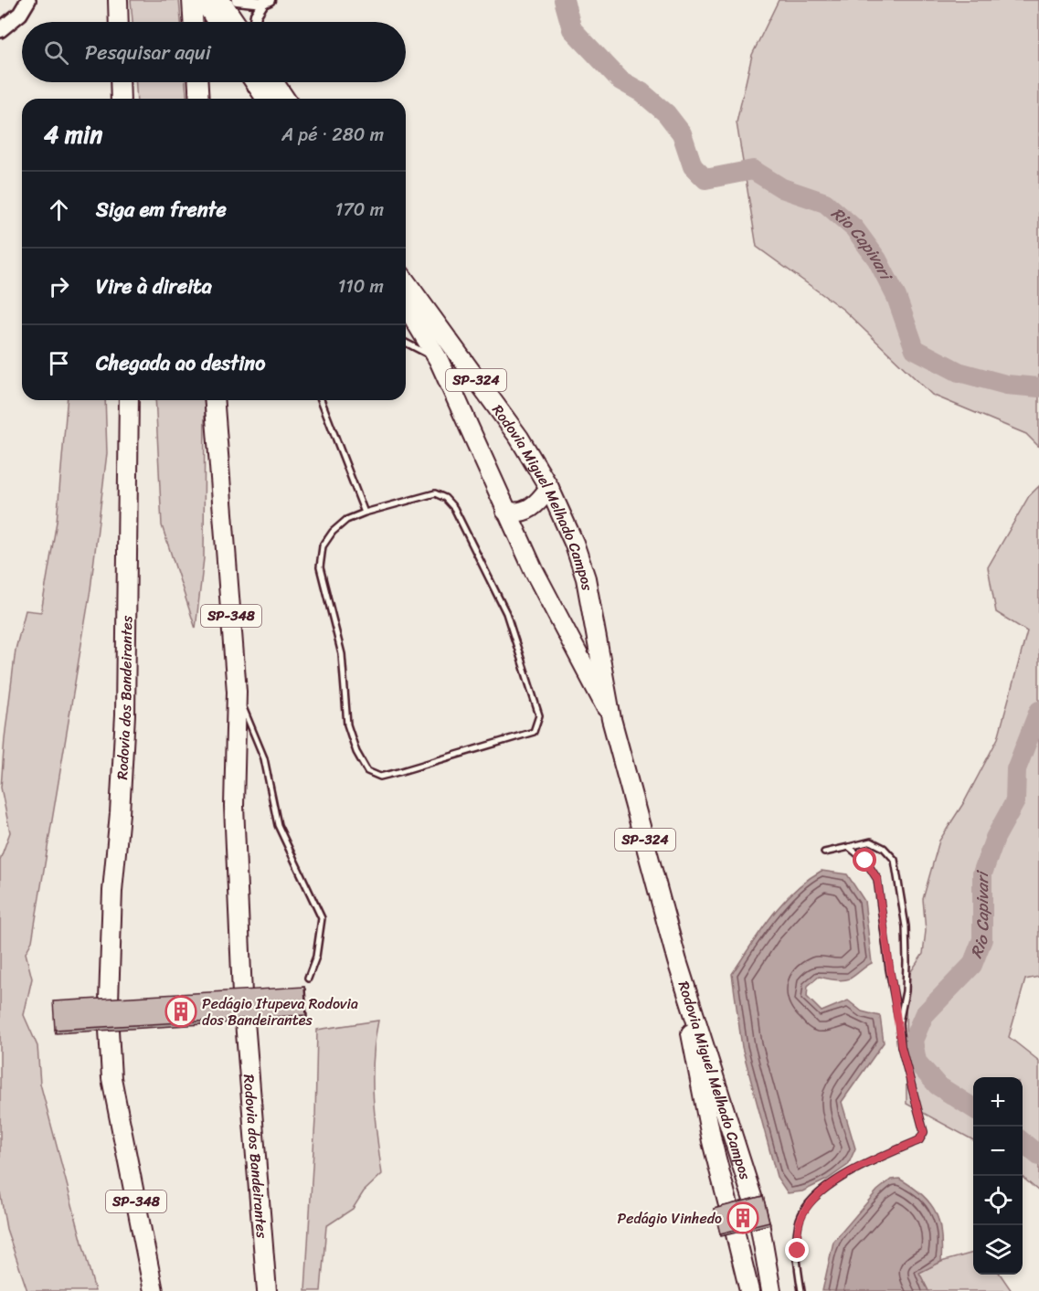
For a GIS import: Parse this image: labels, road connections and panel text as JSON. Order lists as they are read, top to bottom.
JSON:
{
  "streets": {
    "highway": [
      "SP-324",
      "Rodovia Miguel Melhado Campos",
      "SP-348",
      "Rodovia dos Bandeirantes"
    ]
  },
  "water": ["Rio Capivari"],
  "places": {
    "building": ["Pedágio Itupeva Rodovia dos Bandeirantes", "Pedágio Vinhedo"]
  },
  "page": {
    "search": "Pesquisar aqui",
    "heading": ["4 min", "A pé · 280 m"],
    "list": [
      ["Siga em frente", "170 m"],
      ["Vire à direita", "110 m"],
      "Chegada ao destino"
    ],
    "map_buttons": ["+", "−"]
  }
}
